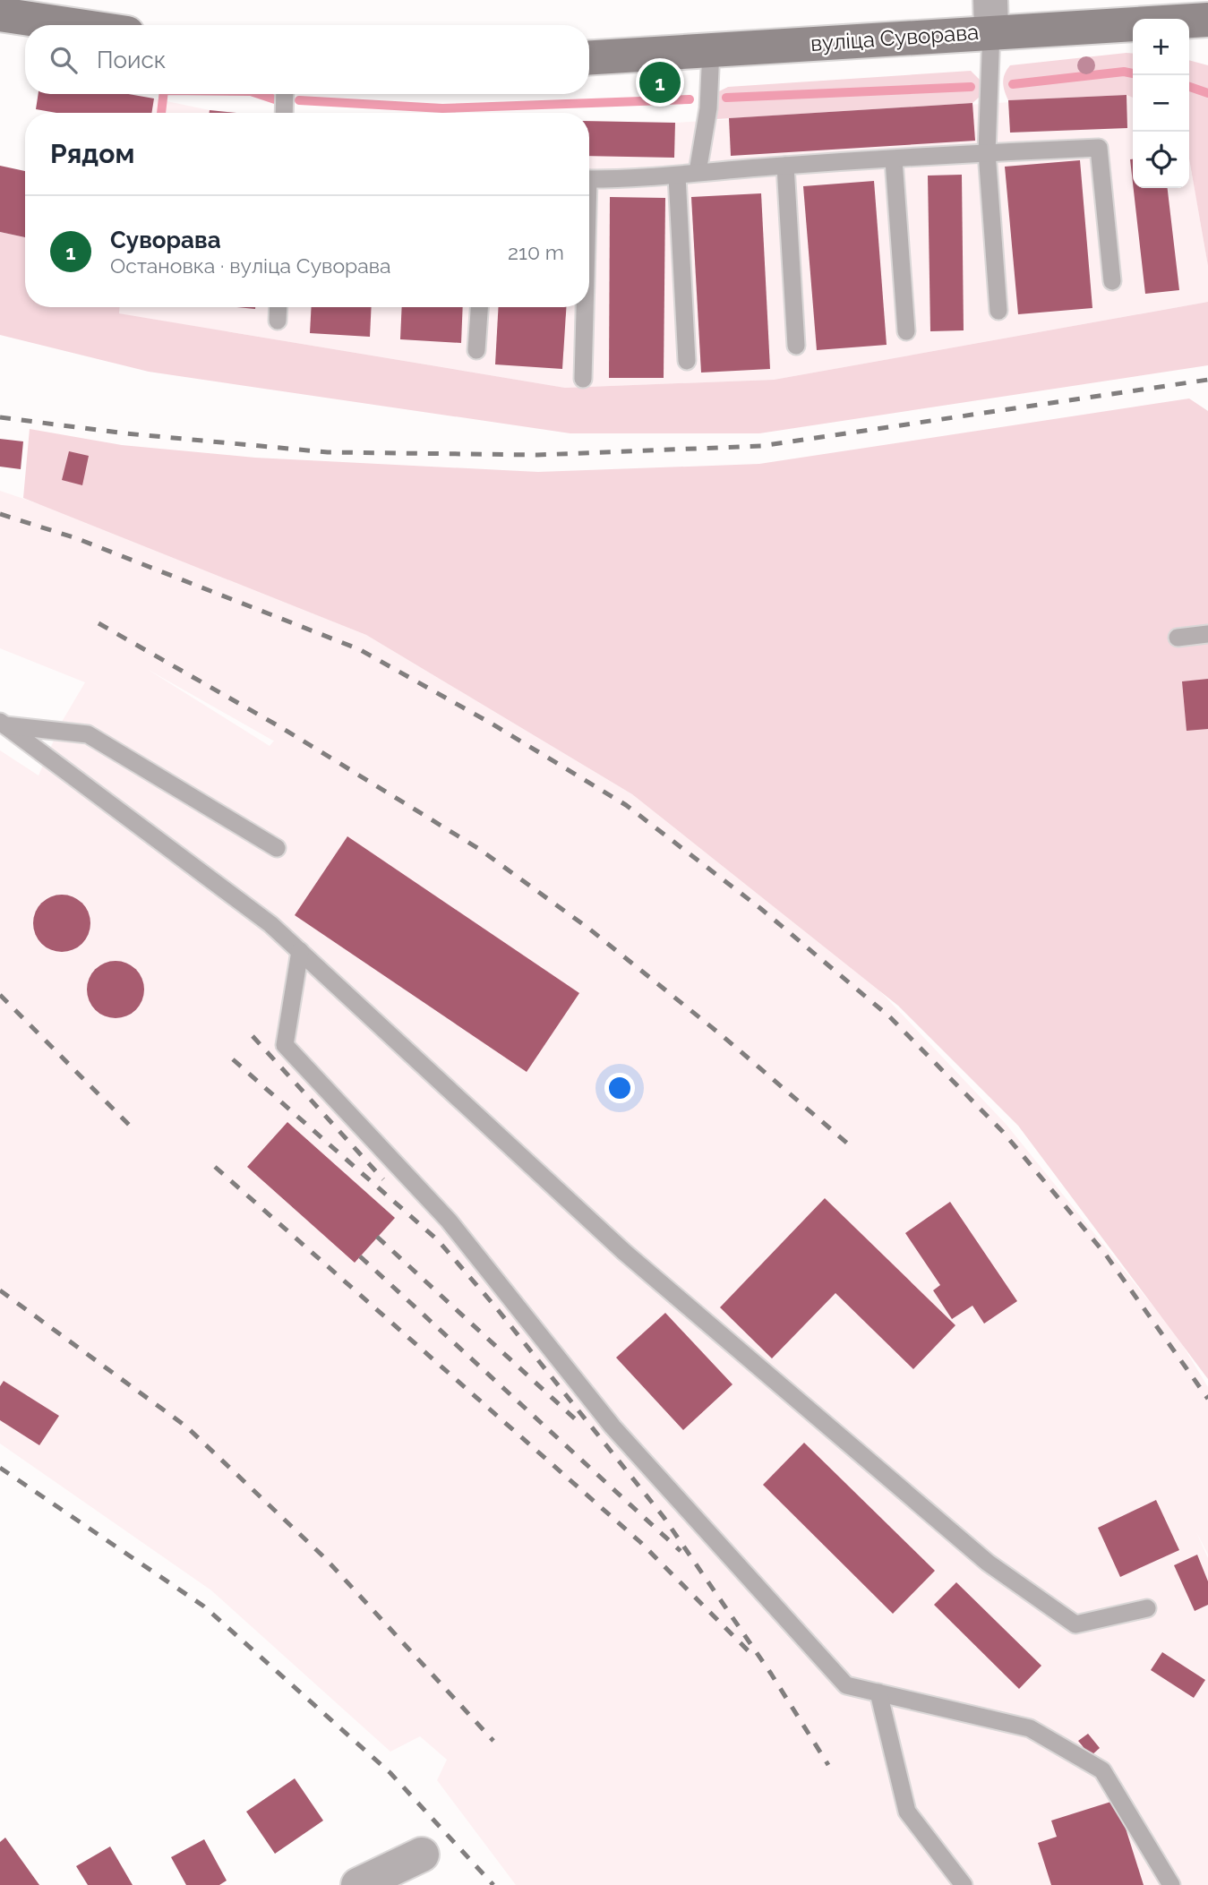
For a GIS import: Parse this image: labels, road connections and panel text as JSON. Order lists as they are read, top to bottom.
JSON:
{
  "streets": {
    "street": ["вуліца Суворава"]
  },
  "page": {
    "map_buttons": ["+", "−"],
    "search": "Поиск",
    "pins": "1",
    "heading": "Рядом",
    "list": [
      {
        "mark": "1",
        "name": "Суворава",
        "note": "Остановка · вуліца Суворава",
        "value": "210 m"
      }
    ]
  }
}
